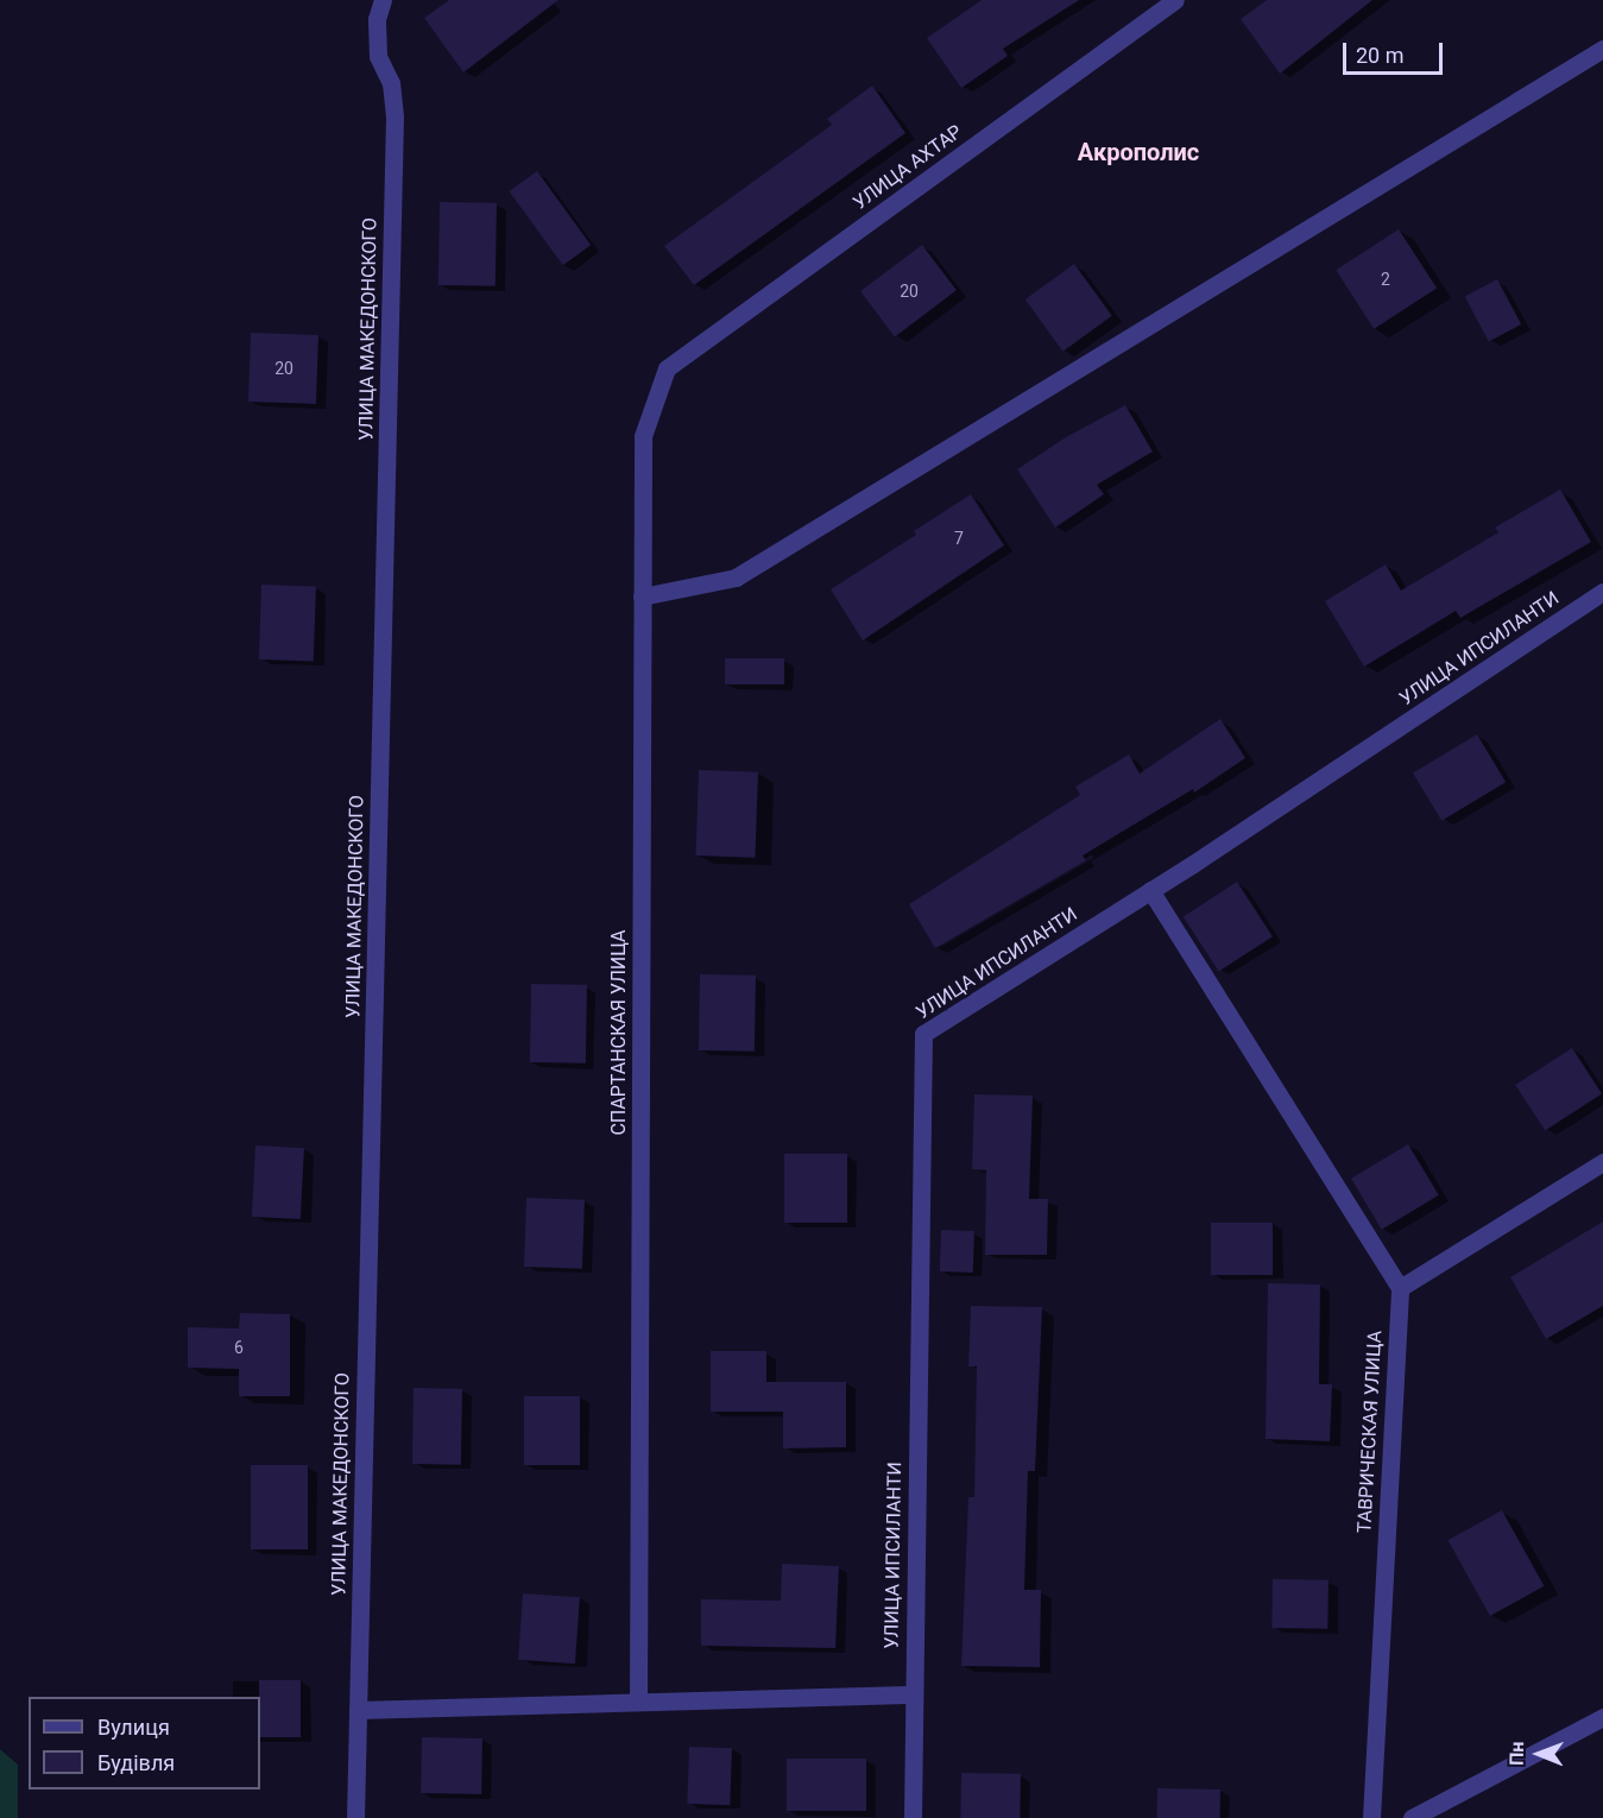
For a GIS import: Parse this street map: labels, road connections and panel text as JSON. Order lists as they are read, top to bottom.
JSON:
{
  "streets": {
    "street": [
      "УЛИЦА АХТАР",
      "УЛИЦА МАКЕДОНСКОГО",
      "УЛИЦА ИПСИЛАНТИ",
      "СПАРТАНСКАЯ УЛИЦА",
      "ТАВРИЧЕСКАЯ УЛИЦА"
    ]
  },
  "crossings": [
    ["УЛИЦА АХТАР", "СПАРТАНСКАЯ УЛИЦА"]
  ],
  "districts": ["Акрополис"],
  "house_numbers": [
    "2",
    "20",
    "20",
    "7",
    "6"
  ],
  "legend": ["Вулиця", "Будівля"],
  "scale_bar": "20 m",
  "north": "left"
}
